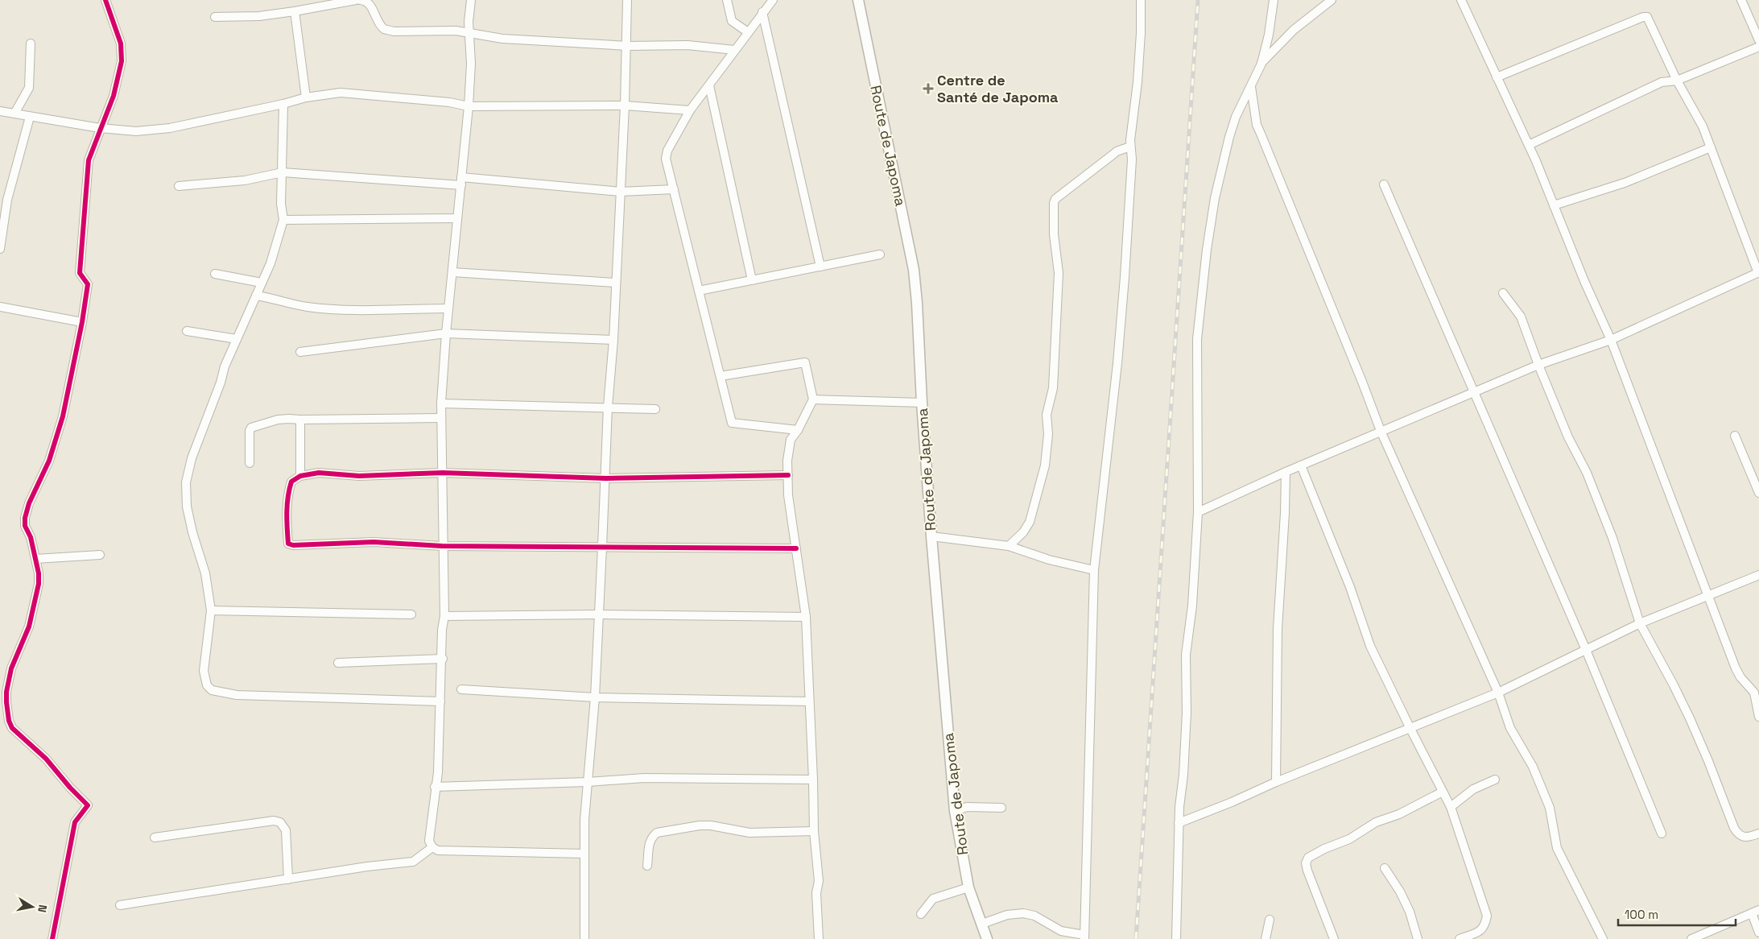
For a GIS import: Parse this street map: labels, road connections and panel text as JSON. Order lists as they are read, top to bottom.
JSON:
{
  "streets": {
    "street": ["Route de Japoma"]
  },
  "places": {
    "health": ["Centre de Santé de Japoma"]
  },
  "scale_bar": "100 m",
  "north": "right"
}
